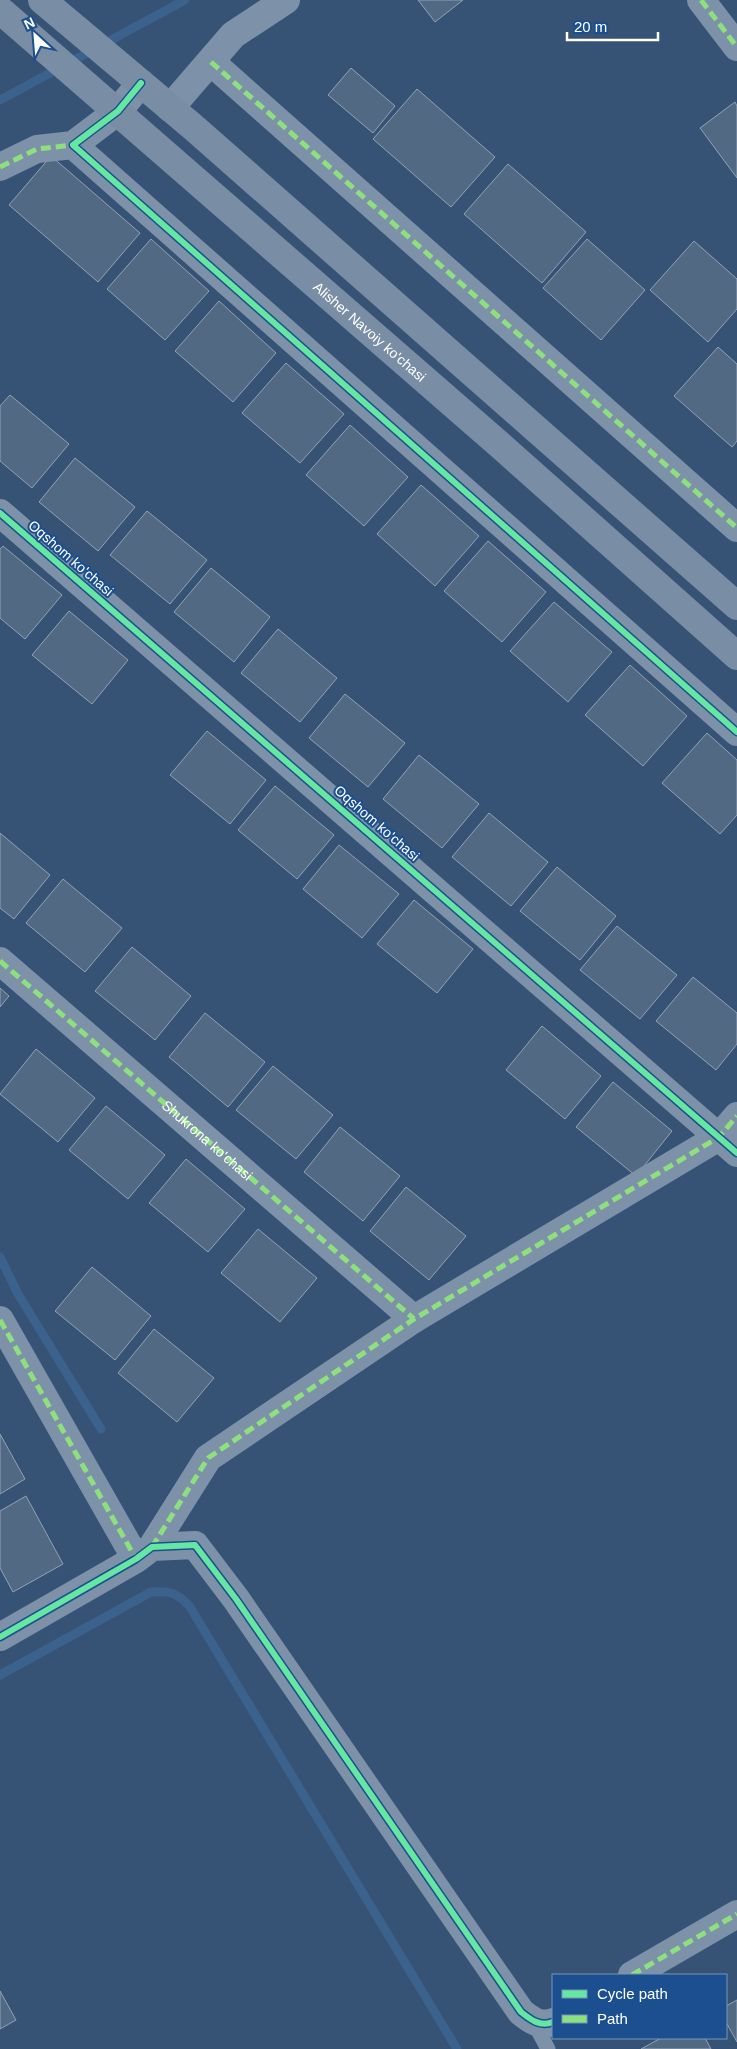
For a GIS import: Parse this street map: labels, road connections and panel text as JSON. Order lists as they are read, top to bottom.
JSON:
{
  "streets": {
    "main road": ["Alisher Navoiy ko'chasi"],
    "street": ["Oqshom ko'chasi", "Shukrona ko'chasi"]
  },
  "legend": ["Cycle path", "Path"],
  "scale_bar": "20 m",
  "north": "top left"
}
